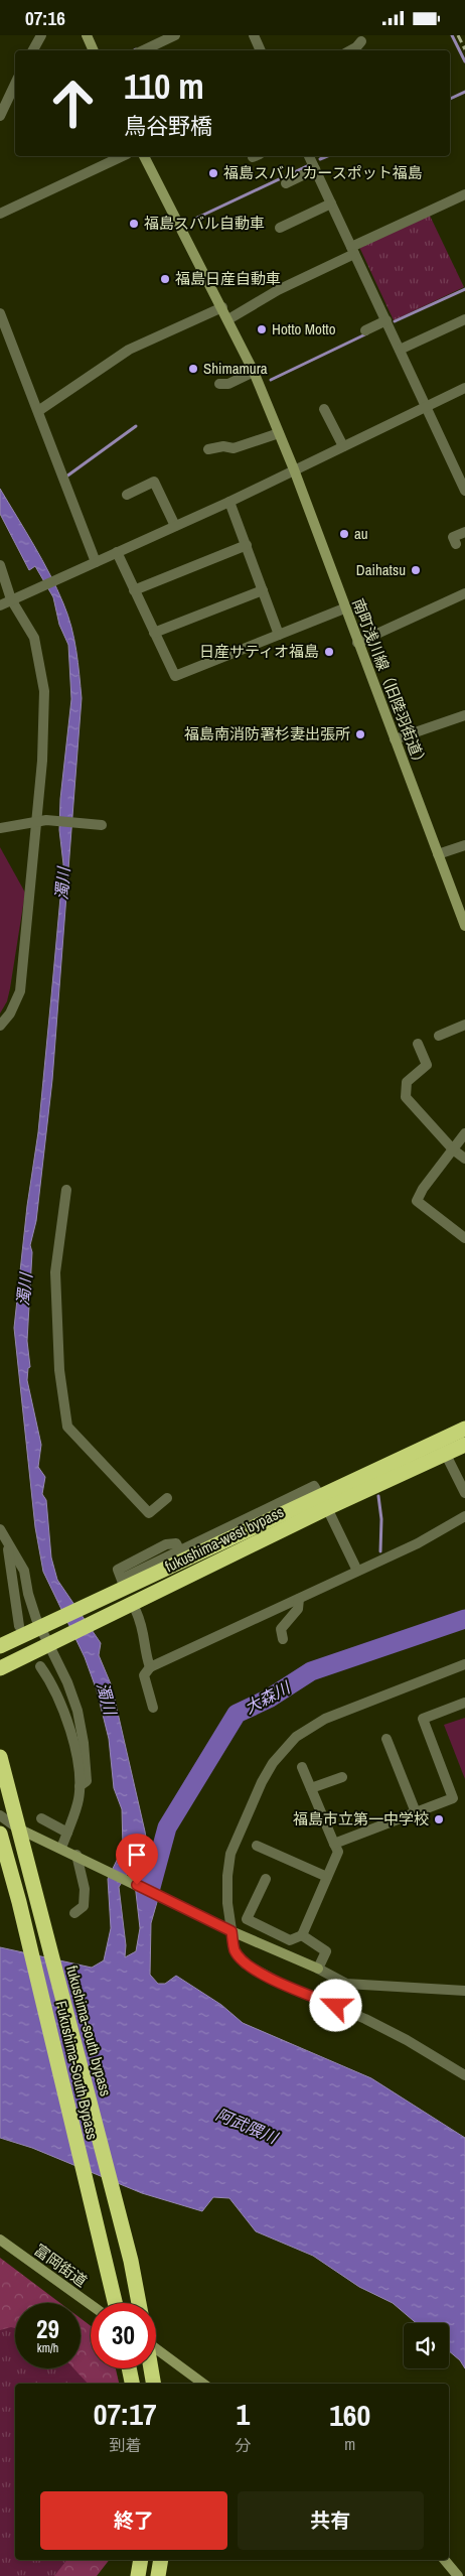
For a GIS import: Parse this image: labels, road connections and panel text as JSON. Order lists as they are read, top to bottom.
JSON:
{
  "streets": {
    "highway": ["fukushima-west bypass", "fukushima-south bypass", "Fukushima-South Bypass"],
    "street": ["南町浅川線（旧陸羽街道）", "富岡街道"]
  },
  "water": ["濁川", "大森川", "阿武隈川"],
  "places": [
    "福島スバル カースポット福島",
    "福島スバル自動車",
    "福島日産自動車",
    "Hotto Motto",
    "Shimamura",
    "au",
    "Daihatsu",
    "日産サティオ福島",
    "福島南消防署杉妻出張所",
    "福島市立第一中学校"
  ],
  "page": {
    "status": "07:16",
    "turn": ["110 m", "鳥谷野橋"],
    "speed": "29 km/h",
    "limit": "30",
    "eta": [
      "07:17",
      "到着",
      "1",
      "分",
      "160",
      "m"
    ],
    "buttons": ["終了", "共有"]
  }
}
